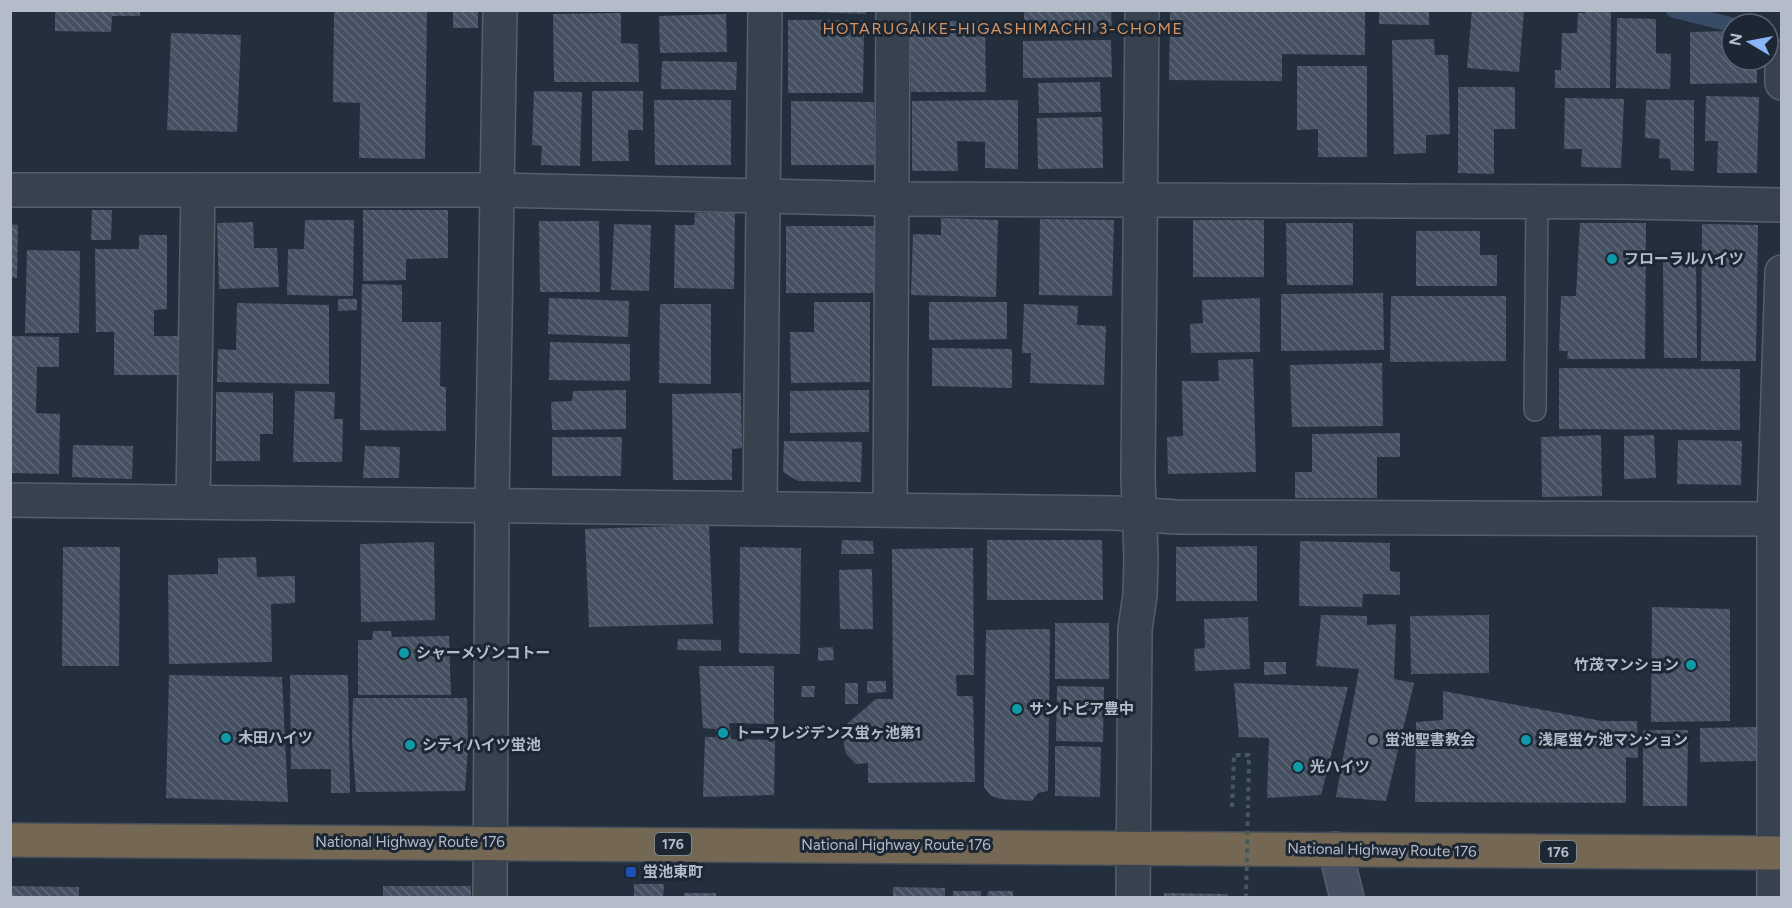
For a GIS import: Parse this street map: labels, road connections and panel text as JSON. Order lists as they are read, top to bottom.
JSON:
{
  "streets": {
    "highway": ["National Highway Route 176", "176"]
  },
  "districts": ["HOTARUGAIKE-HIGASHIMACHI 3-CHOME"],
  "places": {
    "other": [
      "フローラルハイツ",
      "シャーメゾンコトー",
      "竹茂マンション",
      "サントピア豊中",
      "トーワレジデンス蛍ヶ池第1",
      "木田ハイツ",
      "蛍池聖書教会",
      "浅尾蛍ケ池マンション",
      "シティハイツ蛍池",
      "光ハイツ"
    ],
    "transit": ["蛍池東町"]
  },
  "north": "left"
}
